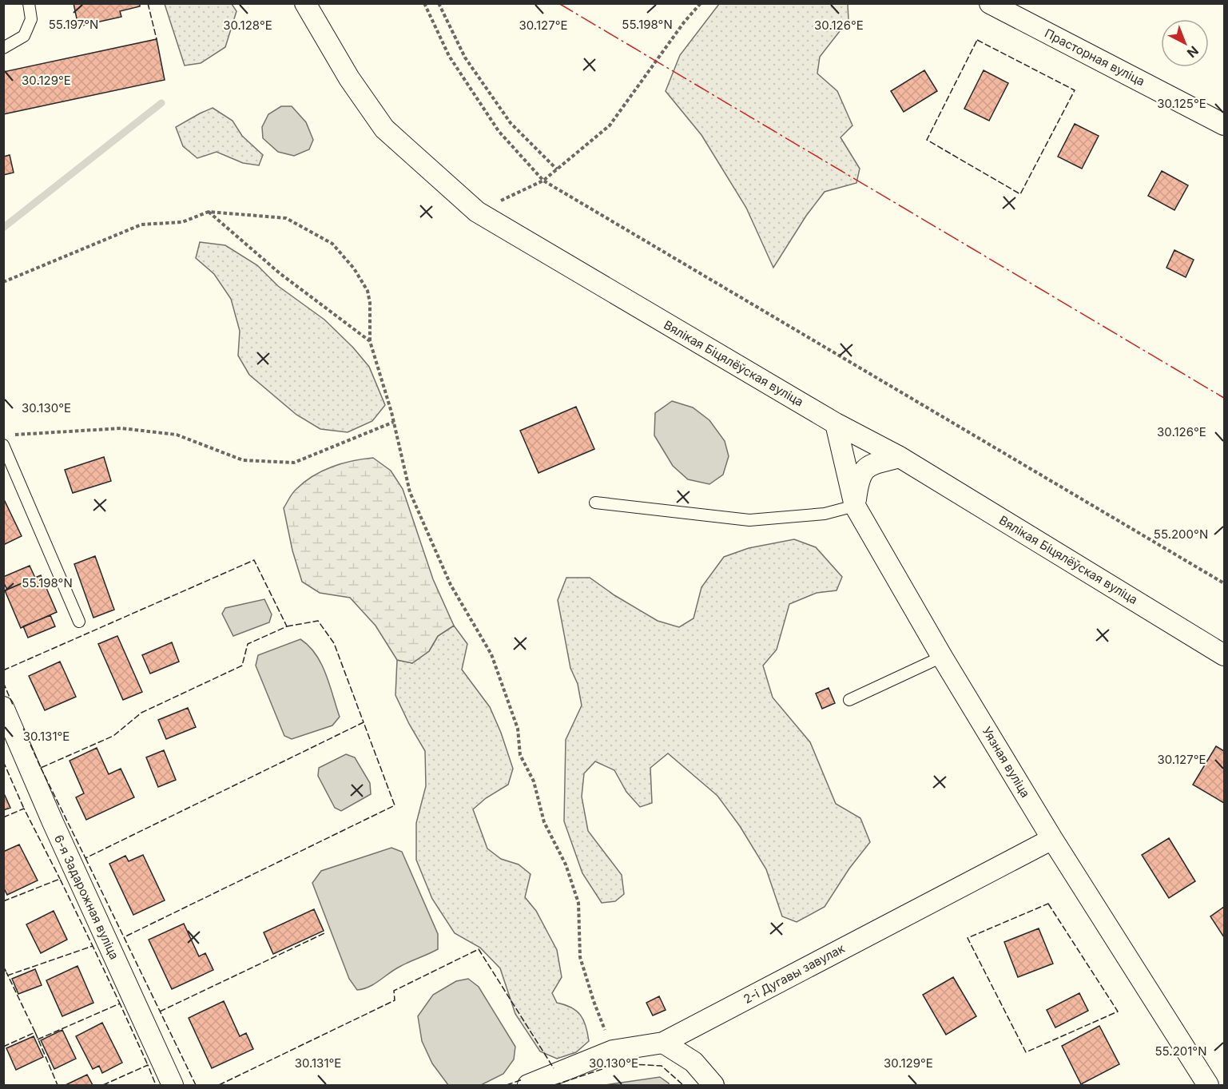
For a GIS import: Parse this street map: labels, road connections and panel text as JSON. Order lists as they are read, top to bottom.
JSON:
{
  "streets": {
    "street": [
      "Прасторная вуліца",
      "Вялікая Біцялёўская вуліца",
      "Уязная вуліца",
      "6-я Задарожная вуліца",
      "2-і Дугавы завулак"
    ]
  },
  "crossings": [
    ["Вялікая Біцялёўская вуліца", "Уязная вуліца"],
    ["Уязная вуліца", "2-і Дугавы завулак"]
  ],
  "north": "bottom right",
  "coordinates": [
    "55.197°N",
    "55.198°N",
    "30.128°E",
    "30.127°E",
    "30.126°E",
    "30.129°E",
    "30.125°E",
    "30.130°E",
    "55.200°N",
    "30.131°E",
    "55.201°N"
  ]
}
